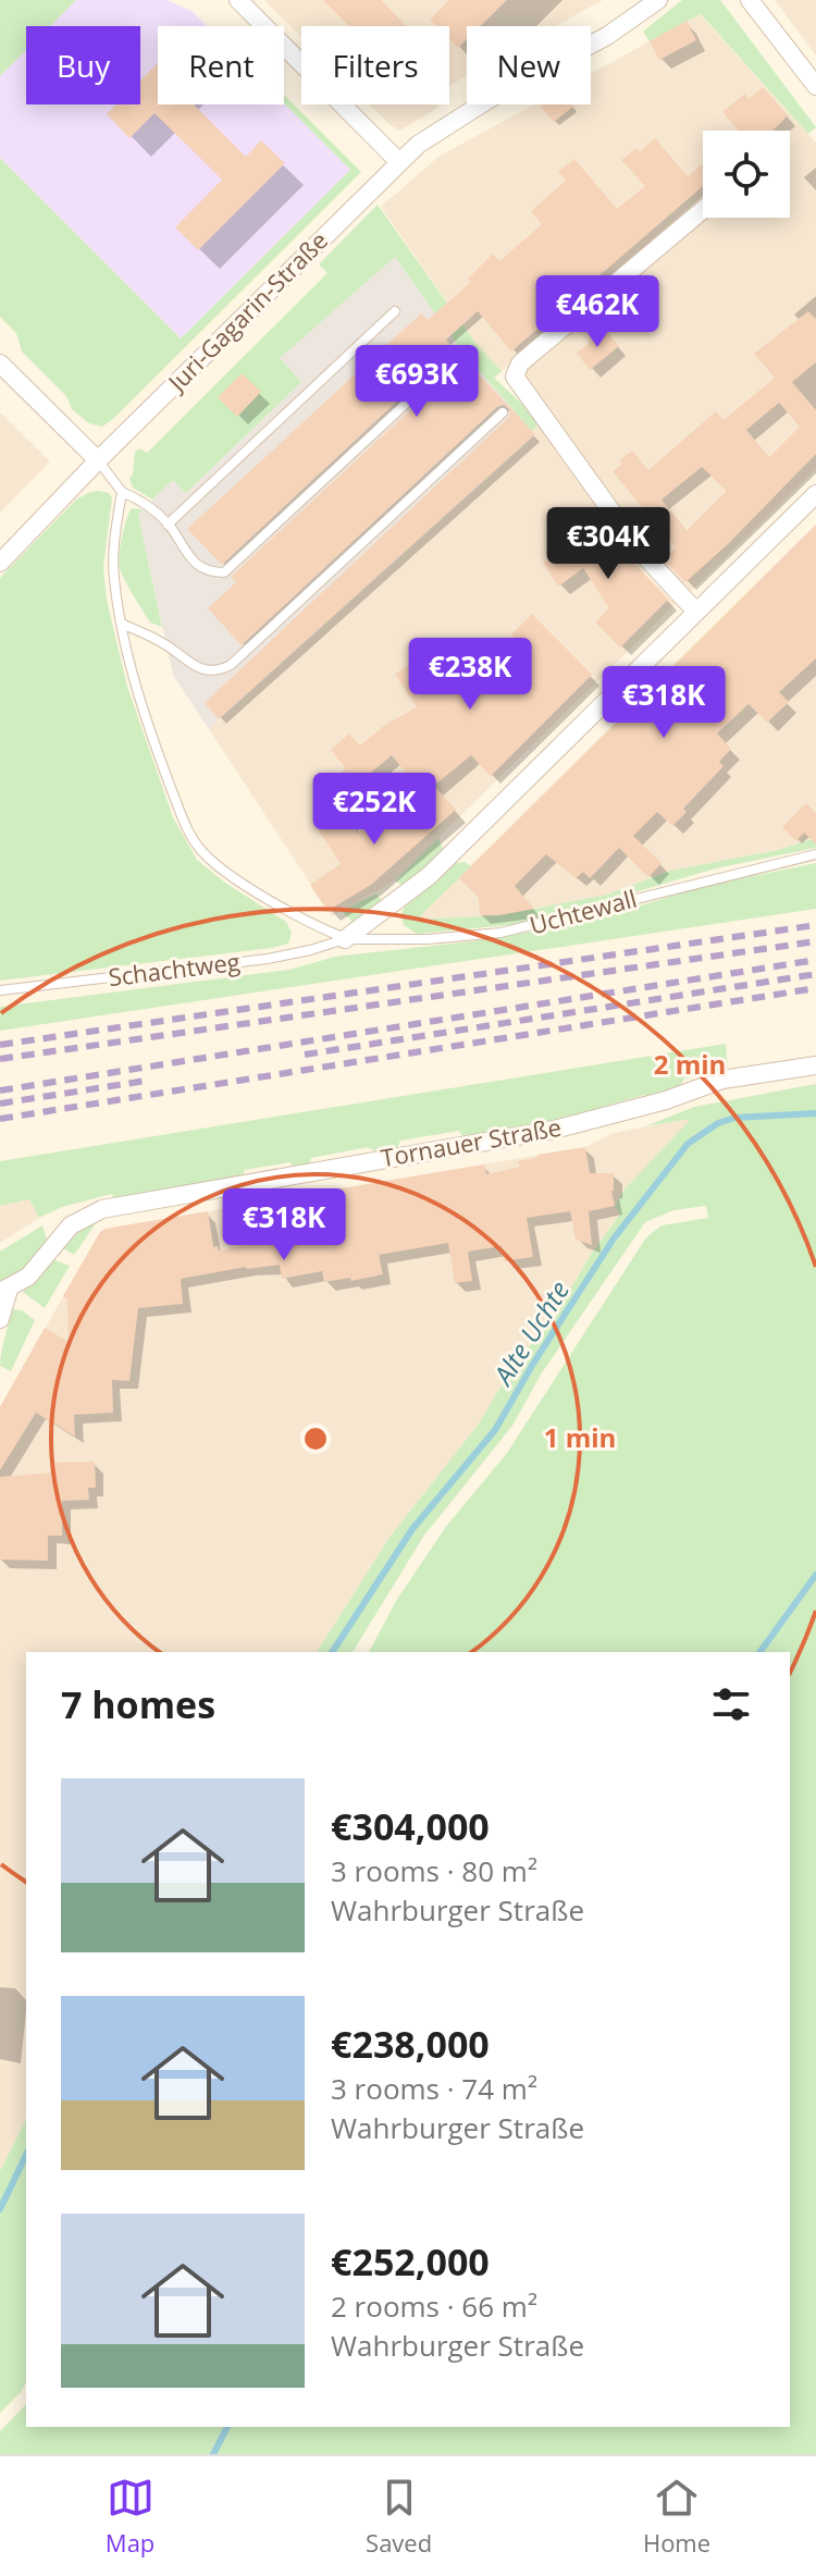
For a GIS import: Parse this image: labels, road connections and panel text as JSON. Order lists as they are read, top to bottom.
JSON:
{
  "streets": {
    "street": ["Juri-Gagarin-Straße", "Tornauer Straße"],
    "lane": ["Uchtewall", "Schachtweg"]
  },
  "crossings": [
    ["Uchtewall", "Schachtweg"]
  ],
  "water": ["Alte Uchte"],
  "page": {
    "chip": [
      "Buy",
      "Rent",
      "Filters",
      "New"
    ],
    "price": [
      "€462K",
      "€693K",
      "€304K",
      "€238K",
      "€318K",
      "€252K",
      "€318K"
    ],
    "heading": "7 homes",
    "list": [
      {
        "name": "€304,000",
        "note": "3 rooms · 80 m² · Wahrburger Straße"
      },
      {
        "name": "€238,000",
        "note": "3 rooms · 74 m² · Wahrburger Straße"
      },
      {
        "name": "€252,000",
        "note": "2 rooms · 66 m² · Wahrburger Straße"
      }
    ],
    "tabs": ["Map", "Saved", "Home"]
  },
  "rings": ["2 min", "1 min"]
}
